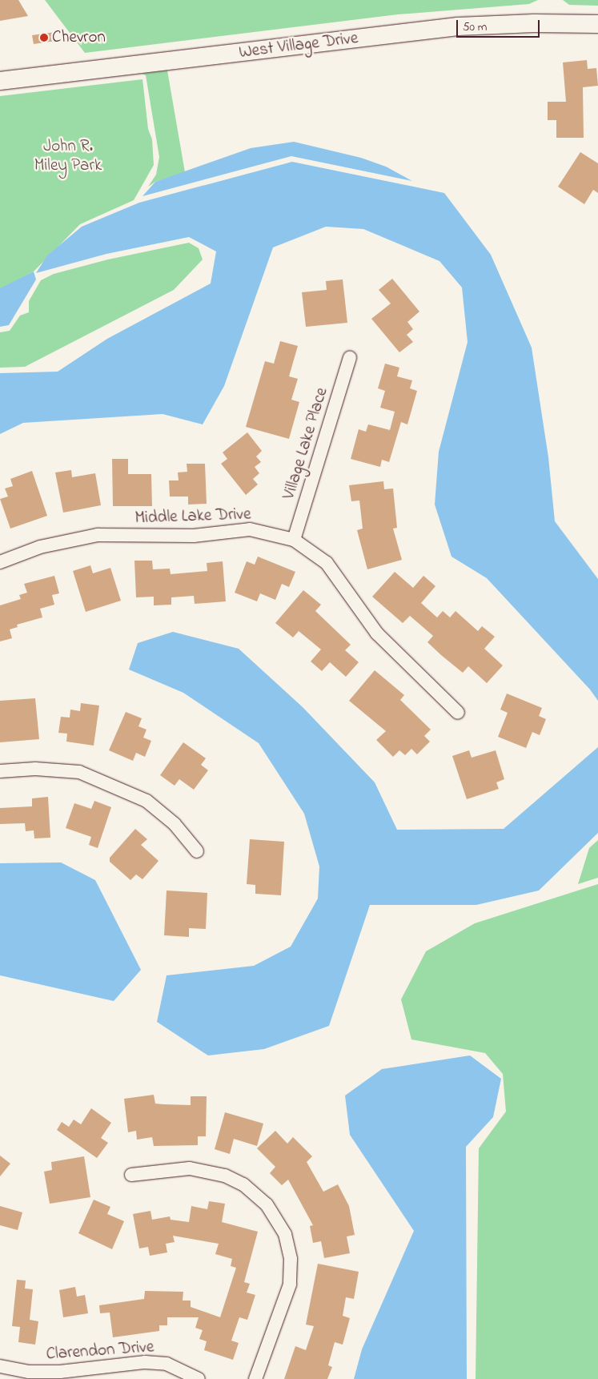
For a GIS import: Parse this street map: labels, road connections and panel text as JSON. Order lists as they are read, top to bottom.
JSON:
{
  "streets": {
    "street": [
      "West Village Drive",
      "Village Lake Place",
      "Middle Lake Drive",
      "Clarendon Drive"
    ]
  },
  "crossings": [
    ["Village Lake Place", "Middle Lake Drive"]
  ],
  "parks": ["John R. Miley Park"],
  "places": ["Chevron"],
  "scale_bar": "50 m"
}
